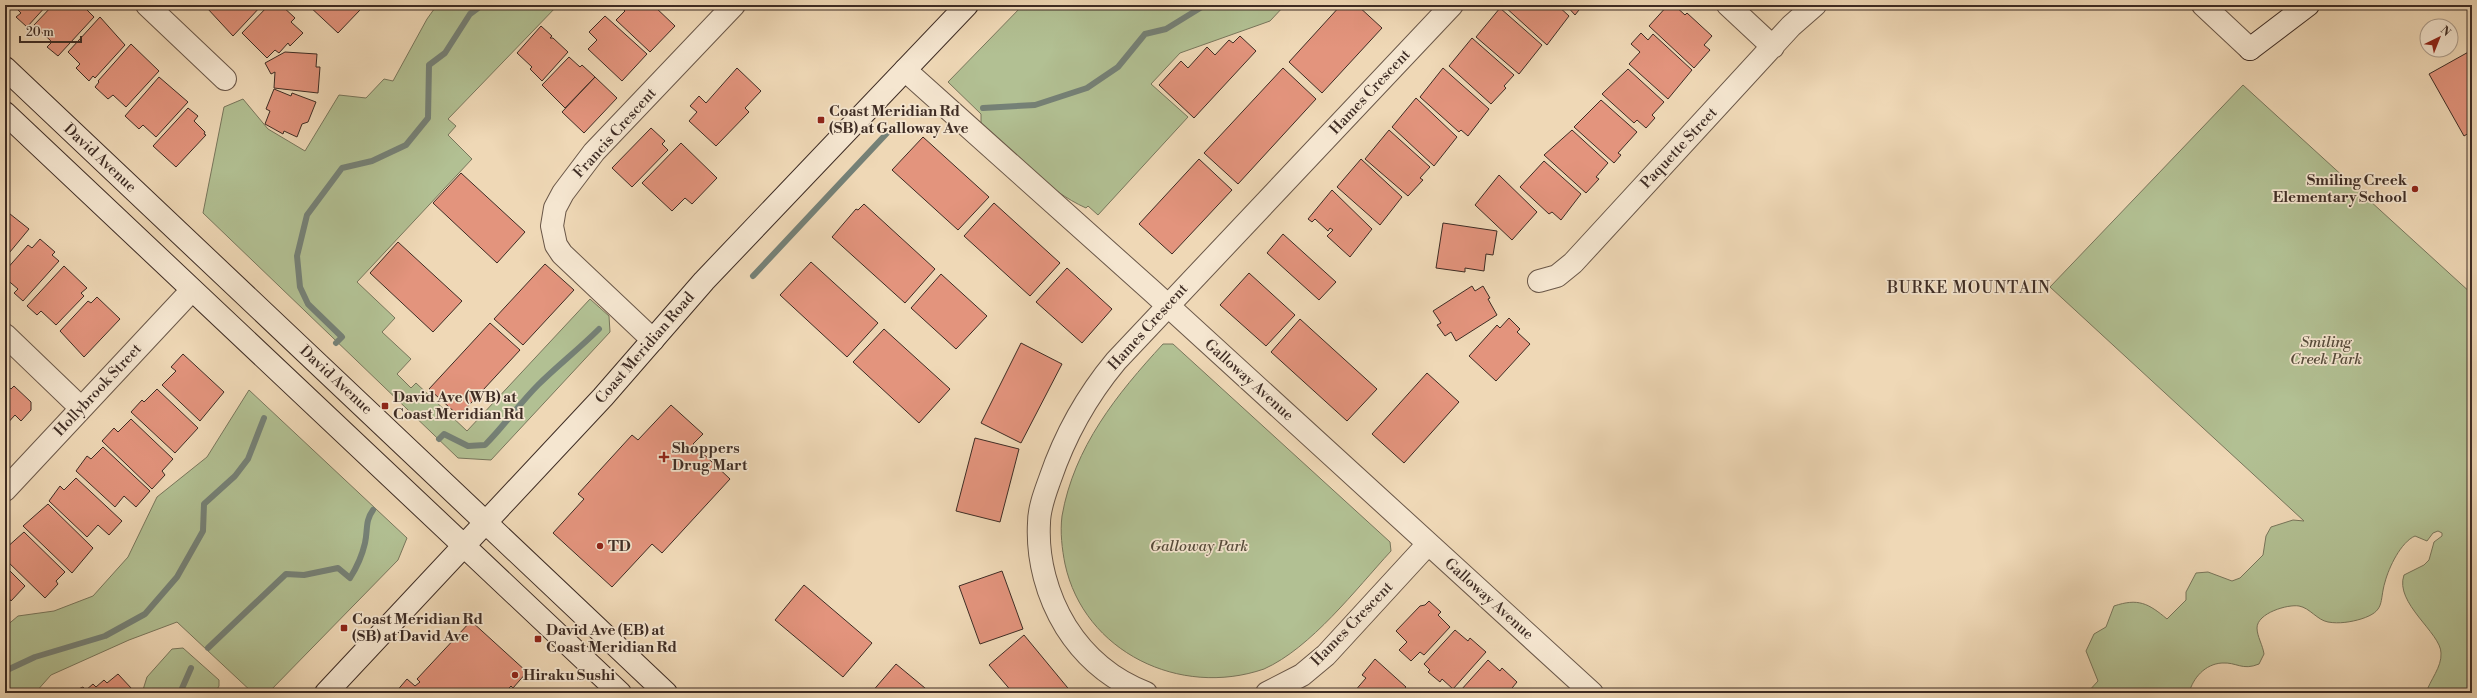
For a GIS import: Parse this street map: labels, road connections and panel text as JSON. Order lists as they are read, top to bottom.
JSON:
{
  "streets": {
    "street": [
      "Hames Crescent",
      "Francis Crescent",
      "Paquette Street",
      "David Avenue",
      "Coast Meridian Road",
      "Galloway Avenue",
      "Hollybrook Street"
    ]
  },
  "crossings": [
    ["Hames Crescent", "Galloway Avenue"],
    ["Francis Crescent", "Coast Meridian Road"],
    ["David Avenue", "Coast Meridian Road"],
    ["Coast Meridian Road", "Galloway Avenue"]
  ],
  "districts": ["BURKE MOUNTAIN"],
  "parks": ["Smiling Creek Park", "Galloway Park"],
  "places": {
    "transit": [
      "Coast Meridian Rd (SB) at Galloway Ave",
      "David Ave (WB) at Coast Meridian Rd",
      "Coast Meridian Rd (SB) at David Ave",
      "David Ave (EB) at Coast Meridian Rd"
    ],
    "other": ["Smiling Creek Elementary School", "TD", "Hiraku Sushi"],
    "health": ["Shoppers Drug Mart"]
  },
  "scale_bar": "20 m",
  "north": "top right"
}
